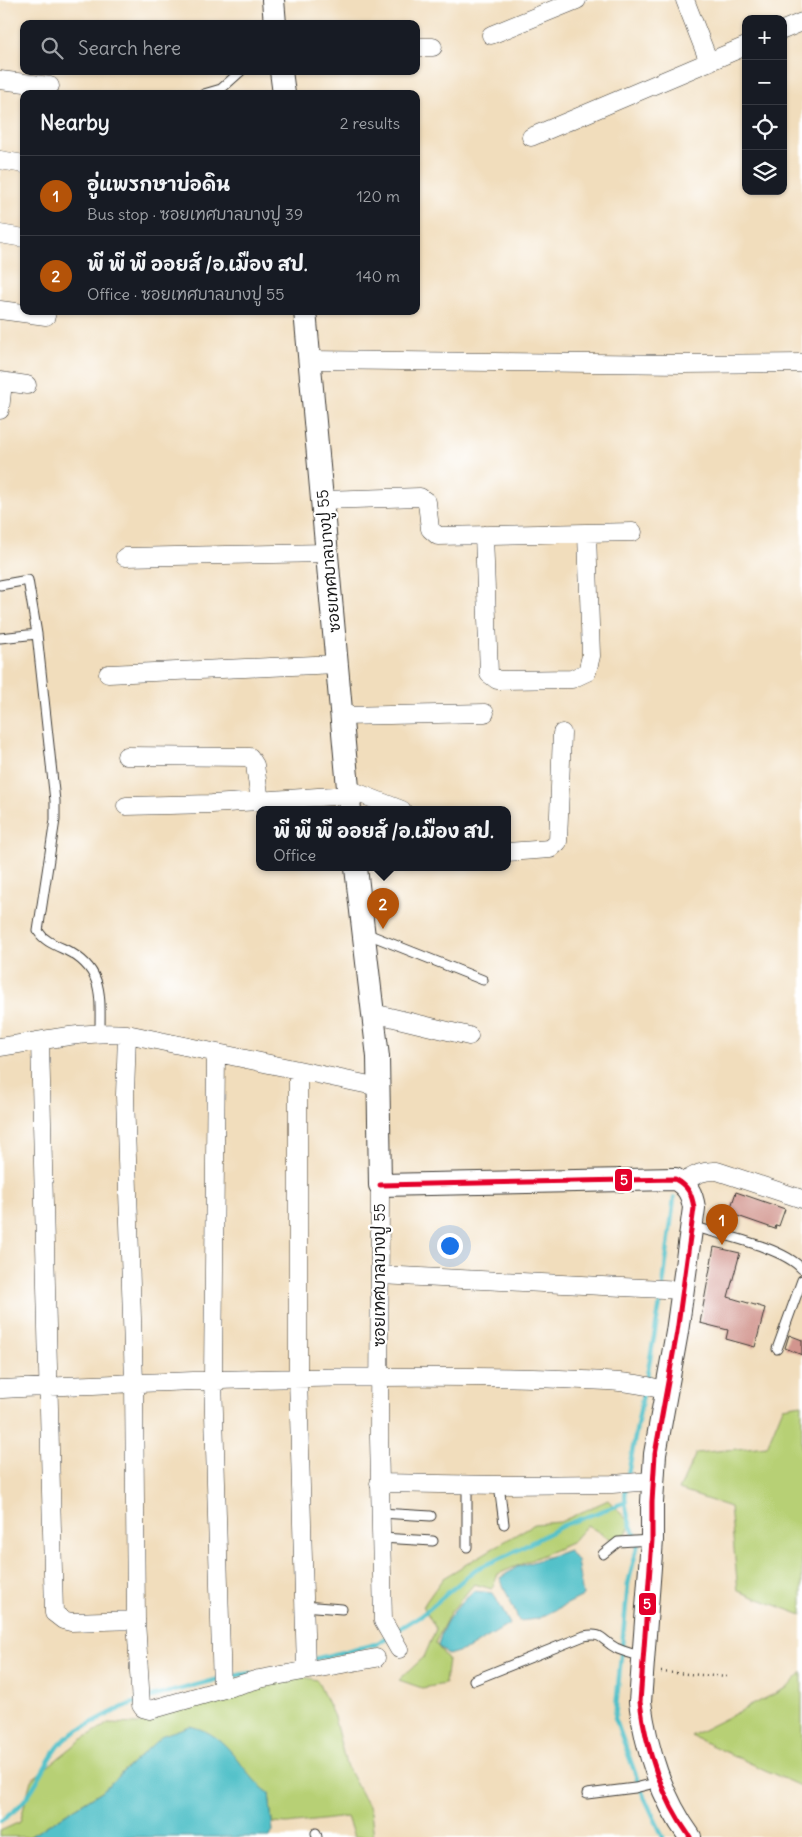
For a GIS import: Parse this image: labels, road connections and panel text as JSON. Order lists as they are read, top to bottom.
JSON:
{
  "streets": {
    "street": ["ซอยเทศบาลบางปู 55"]
  },
  "lines": ["transit line 5"],
  "page": {
    "map_buttons": ["+", "−"],
    "search": "Search here",
    "heading": ["Nearby", "2 results"],
    "list": [
      {
        "mark": "1",
        "name": "อู่แพรกษาบ่อดิน",
        "note": "Bus stop · ซอยเทศบาลบางปู 39",
        "value": "120 m"
      },
      {
        "mark": "2",
        "name": "พี พี พี ออยส์ /อ.เมือง สป.",
        "note": "Office · ซอยเทศบาลบางปู 55",
        "value": "140 m"
      }
    ],
    "popup": ["พี พี พี ออยส์ /อ.เมือง สป.", "Office"],
    "pins": ["2", "1"]
  }
}
